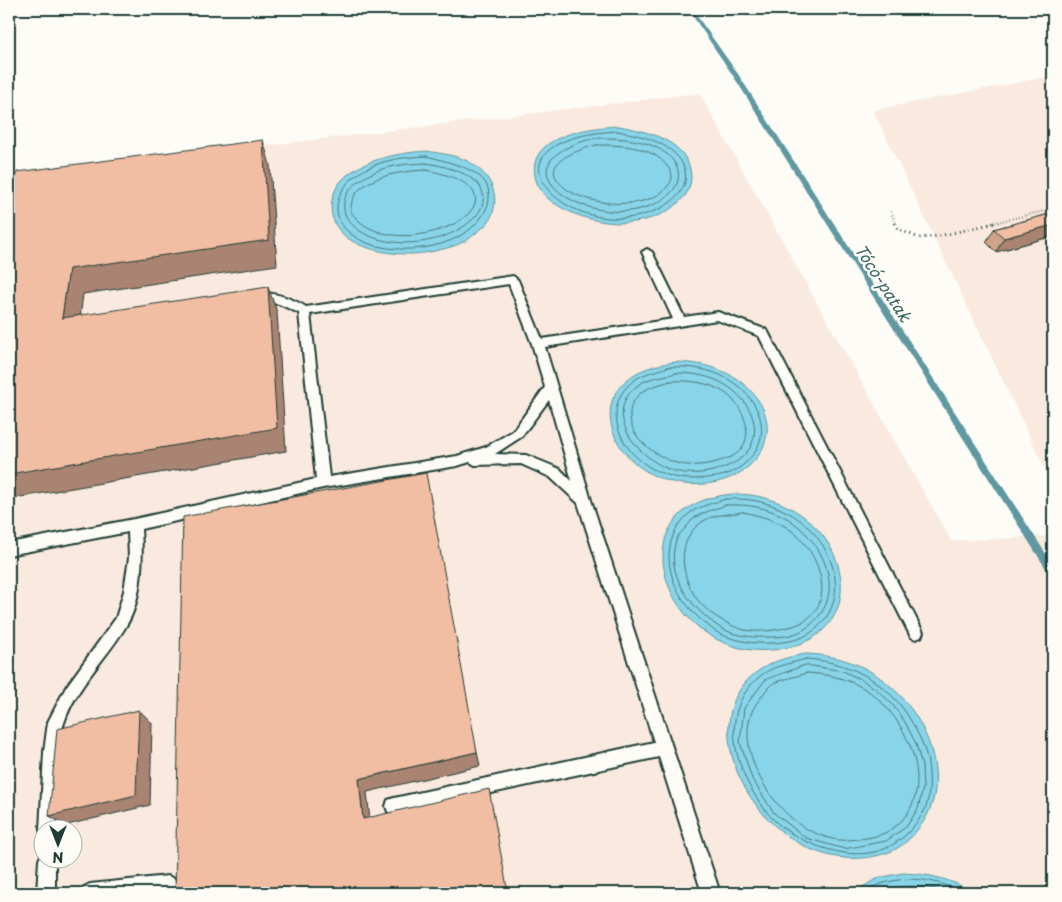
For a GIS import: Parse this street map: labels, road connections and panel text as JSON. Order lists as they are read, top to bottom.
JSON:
{
  "water": ["Tócó-patak"],
  "north": "bottom"
}
